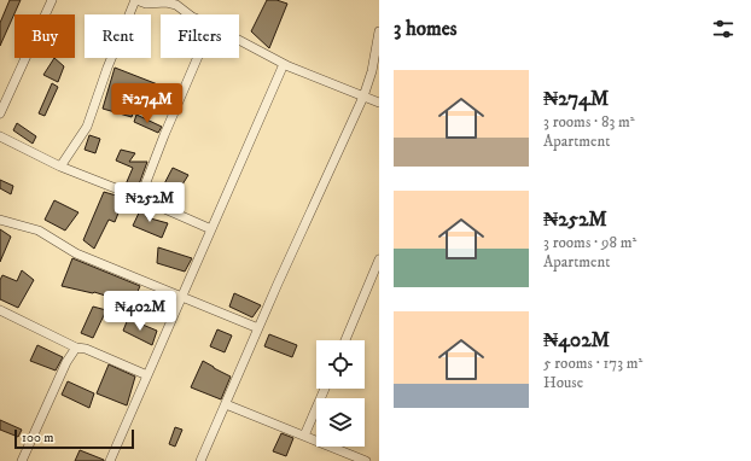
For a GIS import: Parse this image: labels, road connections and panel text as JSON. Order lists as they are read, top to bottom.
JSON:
{
  "scale_bar": "100 m",
  "page": {
    "heading": "3 homes",
    "chip": ["Buy", "Rent", "Filters"],
    "list": [
      {
        "name": "₦274M",
        "note": "3 rooms · 83 m² · Apartment"
      },
      {
        "name": "₦252M",
        "note": "3 rooms · 98 m² · Apartment"
      },
      {
        "name": "₦402M",
        "note": "5 rooms · 173 m² · House"
      }
    ],
    "price": ["₦274M", "₦252M", "₦402M"],
    "scale": "100 m"
  }
}
